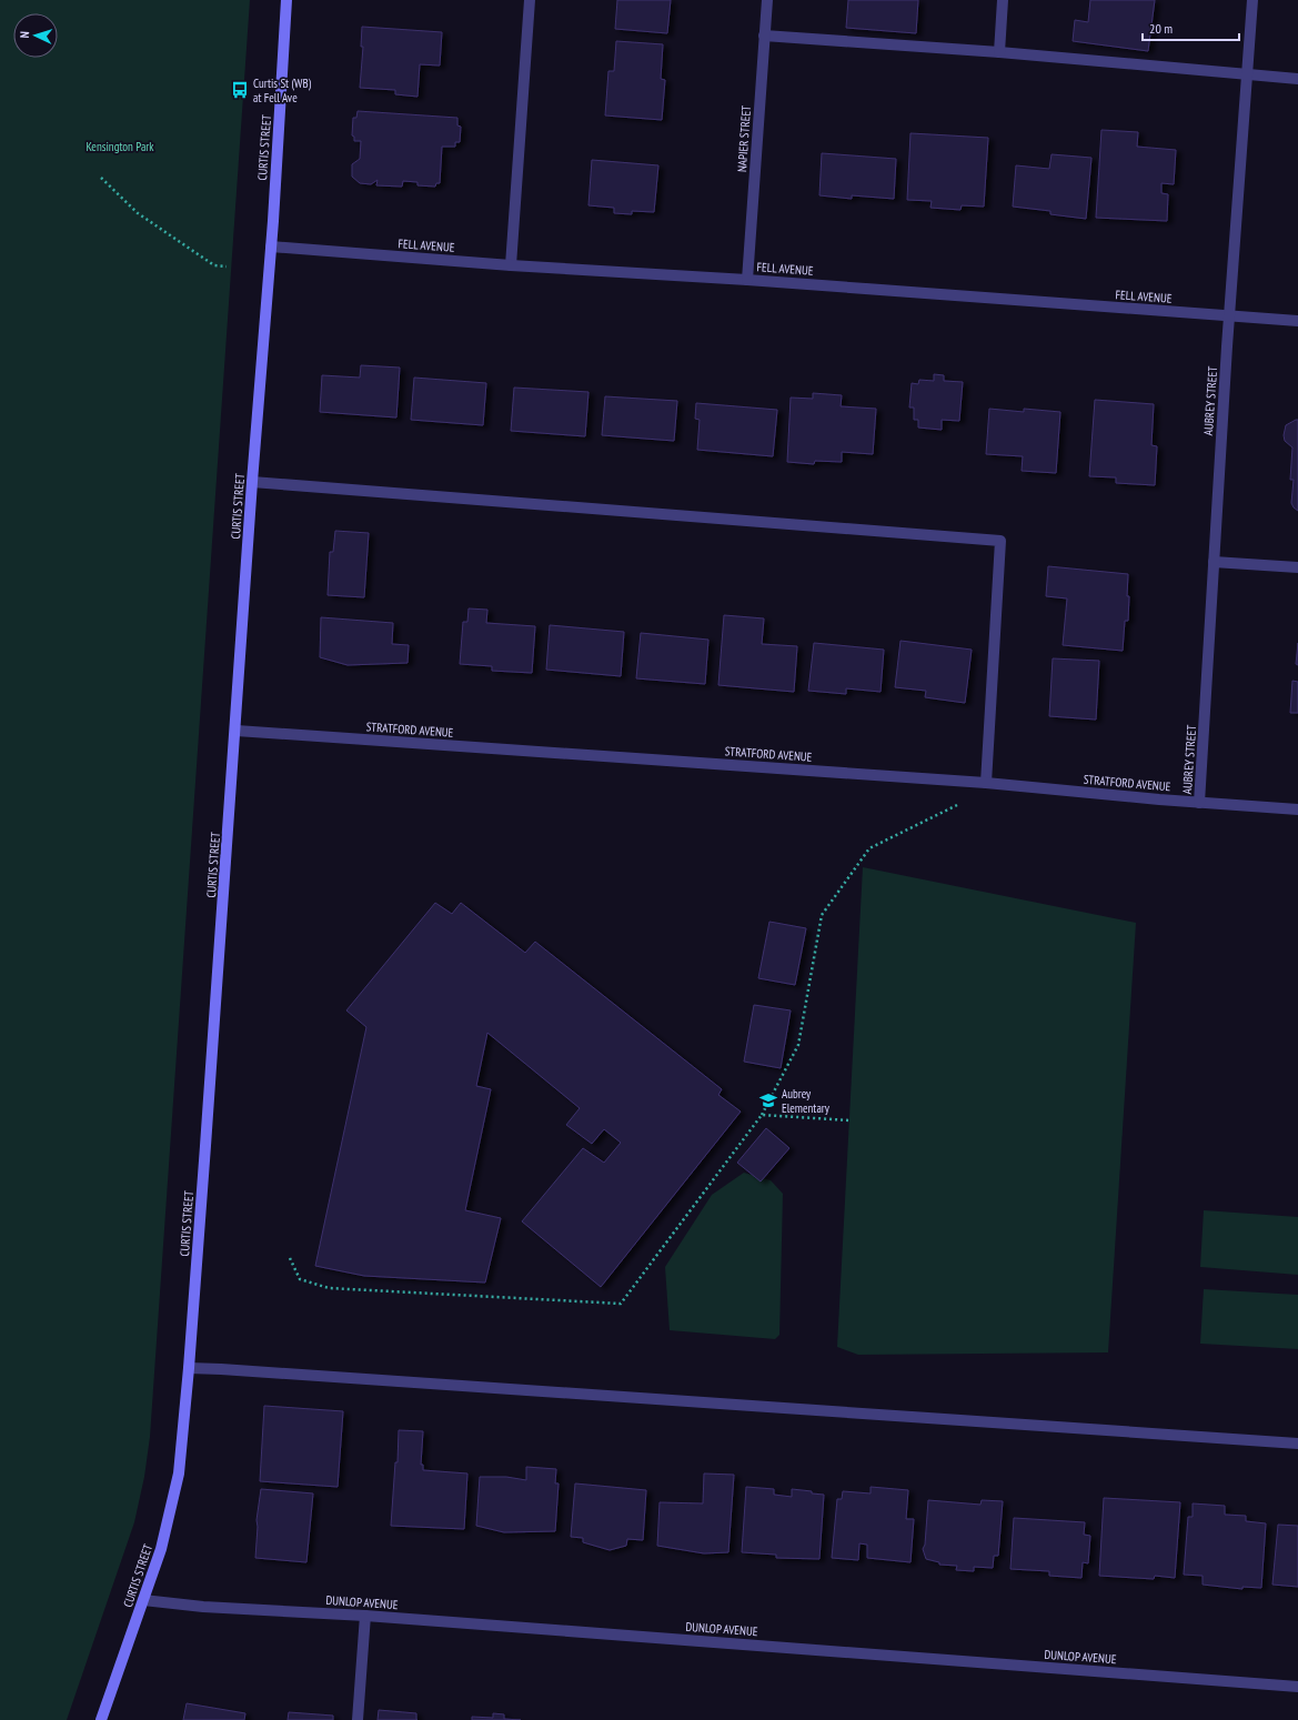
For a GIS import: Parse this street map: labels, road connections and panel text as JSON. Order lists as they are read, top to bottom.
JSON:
{
  "streets": {
    "street": [
      "NAPIER STREET",
      "CURTIS STREET",
      "FELL AVENUE",
      "AUBREY STREET",
      "STRATFORD AVENUE",
      "DUNLOP AVENUE"
    ]
  },
  "crossings": [
    ["NAPIER STREET", "FELL AVENUE"],
    ["CURTIS STREET", "FELL AVENUE"],
    ["CURTIS STREET", "STRATFORD AVENUE"],
    ["CURTIS STREET", "DUNLOP AVENUE"],
    ["FELL AVENUE", "AUBREY STREET"],
    ["AUBREY STREET", "STRATFORD AVENUE"]
  ],
  "parks": ["Kensington Park"],
  "places": {
    "bus stop": ["Curtis St (WB) at Fell Ave"],
    "school or university": ["Aubrey Elementary"]
  },
  "scale_bar": "20 m",
  "north": "left"
}
